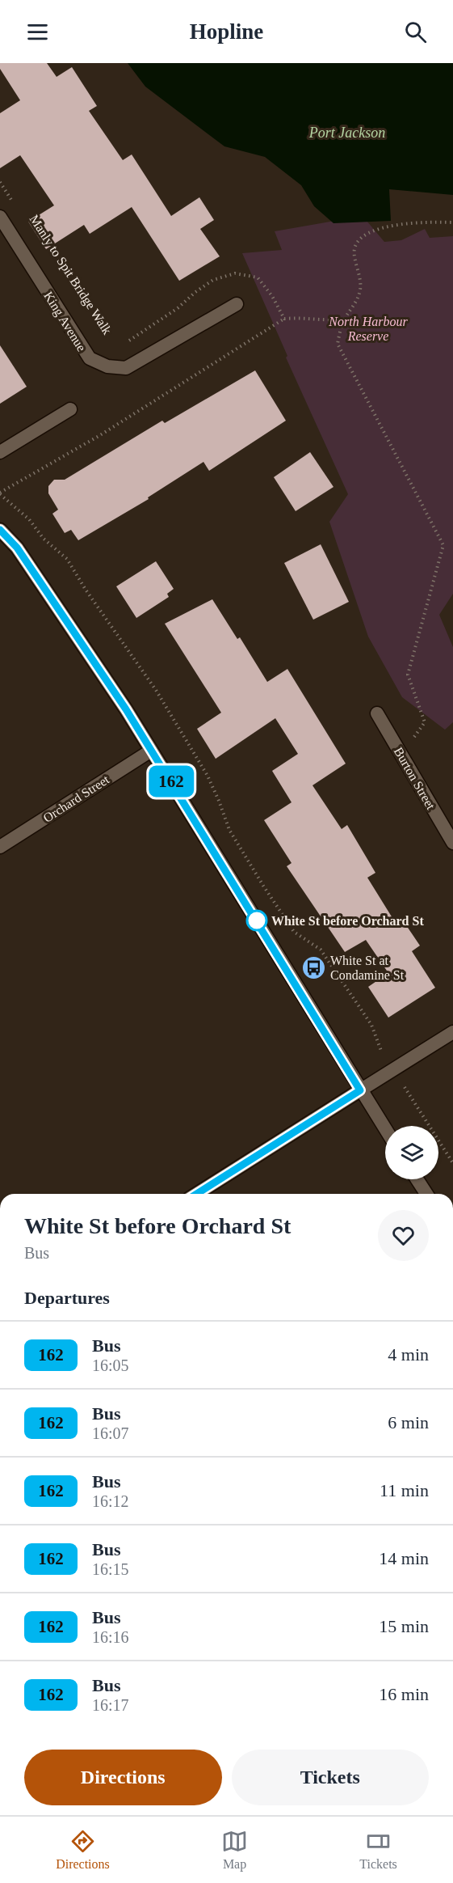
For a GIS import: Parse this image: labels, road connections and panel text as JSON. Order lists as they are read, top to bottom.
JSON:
{
  "streets": {
    "street": ["King Avenue", "Burton Street", "Orchard Street"],
    "path": ["Manly to Spit Bridge Walk"]
  },
  "water": ["Port Jackson"],
  "parks": ["North Harbour Reserve"],
  "places": {
    "other": ["White St before Orchard St"],
    "bus stop": ["White St at Condamine St"]
  },
  "lines": ["bus line 162"],
  "page": {
    "header": "Hopline",
    "on_map": "162",
    "heading": [
      ["White St before Orchard St", "Bus"],
      "Departures"
    ],
    "list": [
      {
        "mark": "162",
        "name": "Bus",
        "note": "16:05",
        "value": "4 min"
      },
      {
        "mark": "162",
        "name": "Bus",
        "note": "16:07",
        "value": "6 min"
      },
      {
        "mark": "162",
        "name": "Bus",
        "note": "16:12",
        "value": "11 min"
      },
      {
        "mark": "162",
        "name": "Bus",
        "note": "16:15",
        "value": "14 min"
      },
      {
        "mark": "162",
        "name": "Bus",
        "note": "16:16",
        "value": "15 min"
      },
      {
        "mark": "162",
        "name": "Bus",
        "note": "16:17",
        "value": "16 min"
      }
    ],
    "buttons": ["Directions", "Tickets"],
    "tabs": ["Directions", "Map", "Tickets"]
  }
}
